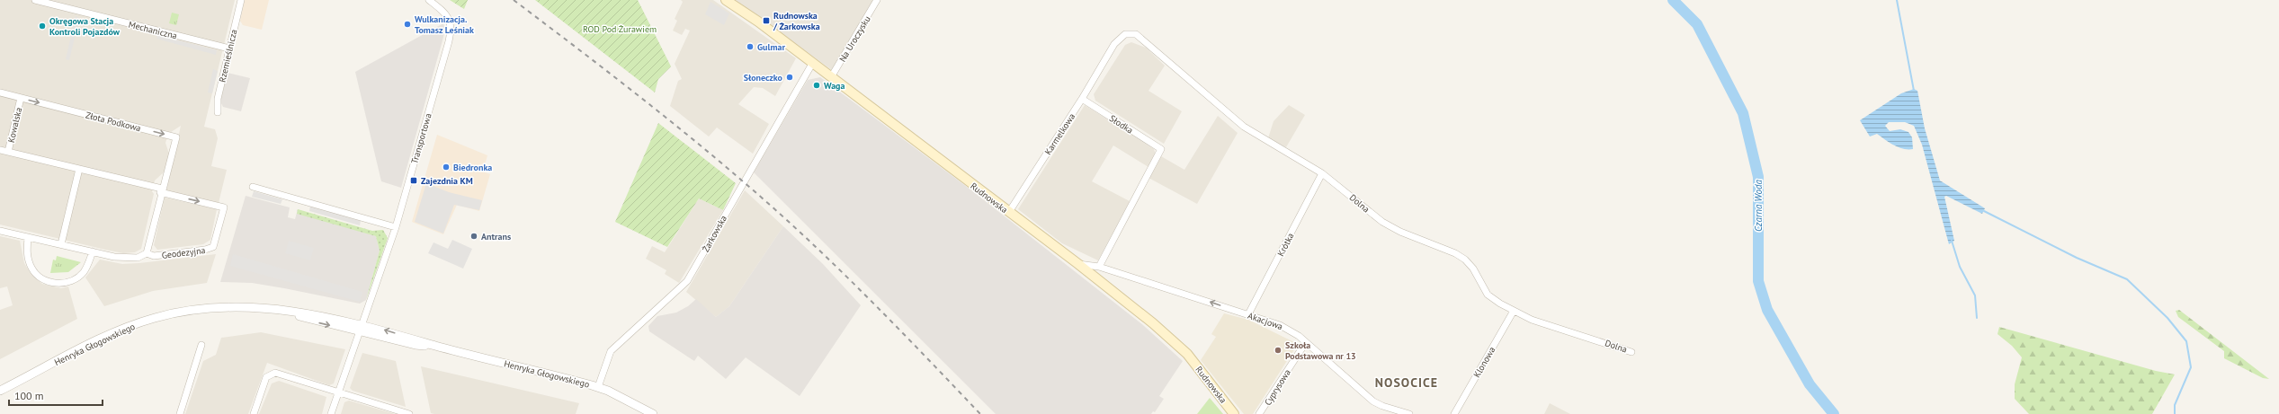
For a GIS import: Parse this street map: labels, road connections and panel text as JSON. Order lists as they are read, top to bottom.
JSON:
{
  "streets": {
    "main road": ["Rudnowska"],
    "street": [
      "Mechaniczna",
      "Na Uroczysku",
      "Rzemieślnicza",
      "Złota Podkowa",
      "Słodka",
      "Kowalska",
      "Karmelkowa",
      "Transportowa",
      "Dolna",
      "Żarkowska",
      "Krótka",
      "Geodezyjna",
      "Akacjowa",
      "Henryka Głogowskiego",
      "Klonowa",
      "Cyprysowa"
    ]
  },
  "crossings": [
    ["Mechaniczna", "Rzemieślnicza"],
    ["Na Uroczysku", "Rudnowska"],
    ["Złota Podkowa", "Kowalska"],
    ["Złota Podkowa", "Geodezyjna"],
    ["Słodka", "Karmelkowa"],
    ["Słodka", "Akacjowa"],
    ["Karmelkowa", "Rudnowska"],
    ["Karmelkowa", "Dolna"],
    ["Transportowa", "Henryka Głogowskiego"],
    ["Rudnowska", "Żarkowska"],
    ["Rudnowska", "Akacjowa"],
    ["Dolna", "Krótka"],
    ["Dolna", "Klonowa"],
    ["Żarkowska", "Henryka Głogowskiego"],
    ["Krótka", "Akacjowa"],
    ["Akacjowa", "Cyprysowa"]
  ],
  "one_way": ["Akacjowa"],
  "districts": ["NOSOCICE"],
  "water": ["Czarna Woda"],
  "parks": ["ROD Pod Żurawiem"],
  "places": {
    "transit": ["Rudnowska / Żarkowska", "Zajezdnia KM"],
    "other": [
      "Wulkanizacja. Tomasz Leśniak",
      "Okręgowa Stacja Kontroli Pojazdów",
      "Gulmar",
      "Słoneczko",
      "Waga",
      "Biedronka",
      "Antrans",
      "Szkoła Podstawowa nr 13"
    ]
  },
  "scale_bar": "100 m"
}
